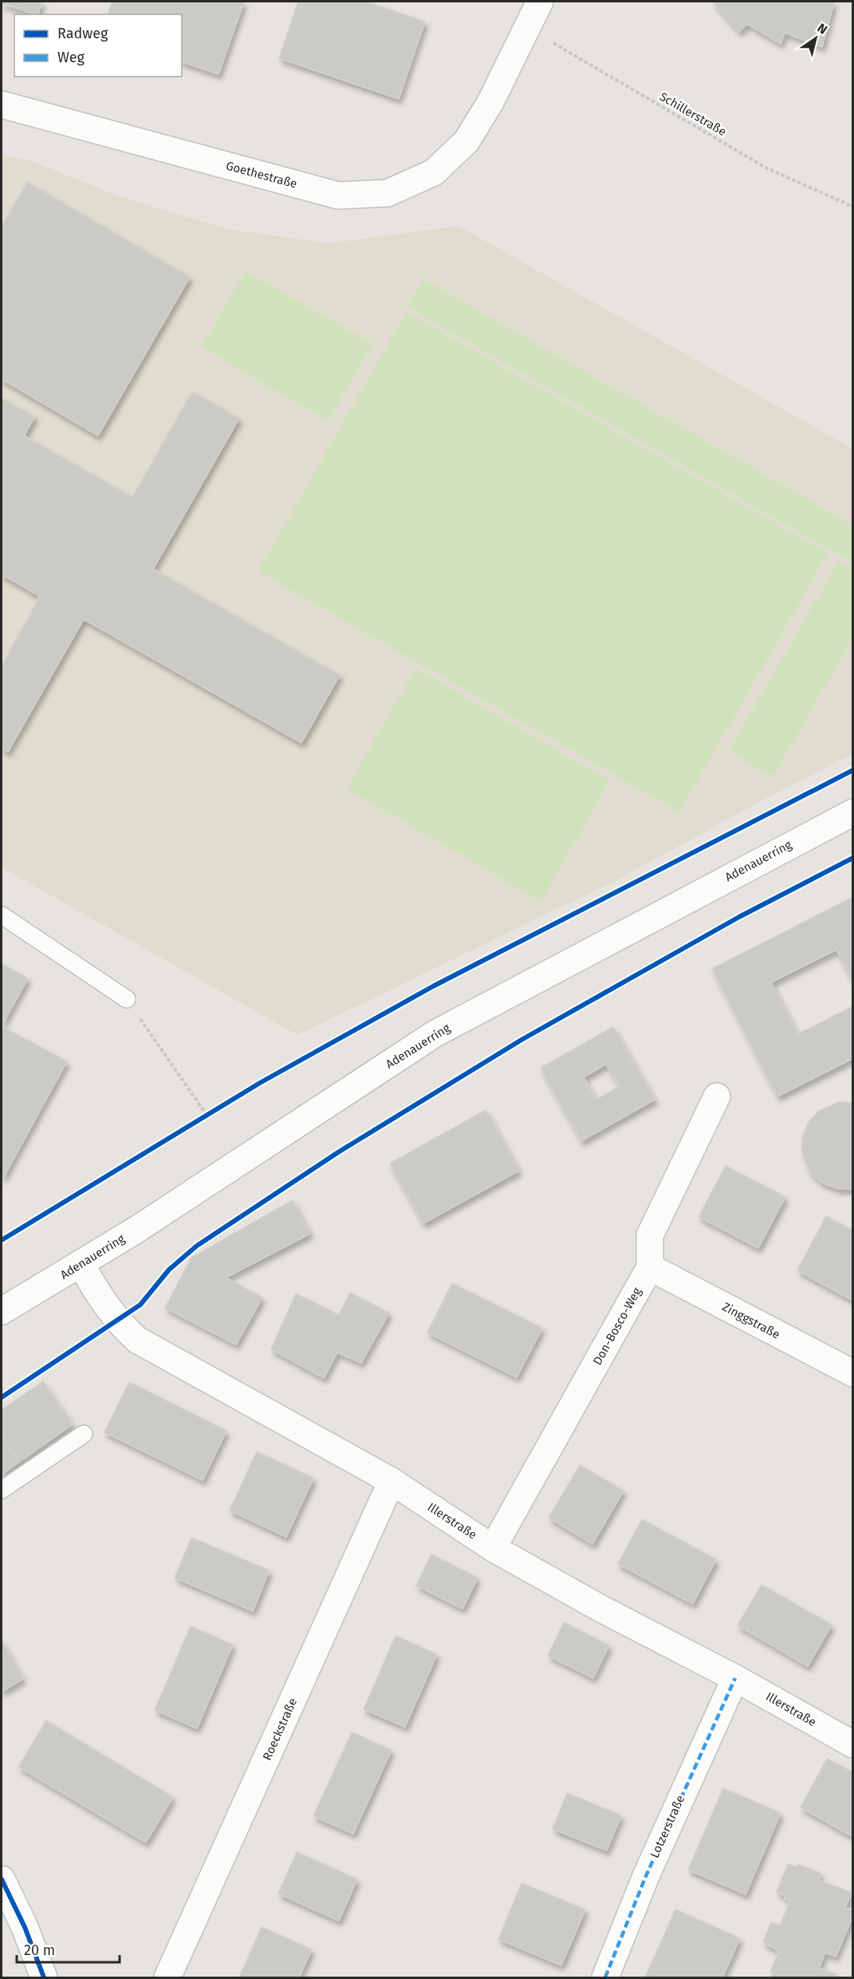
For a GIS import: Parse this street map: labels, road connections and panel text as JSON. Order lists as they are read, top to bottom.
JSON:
{
  "streets": {
    "street": [
      "Goethestraße",
      "Adenauerring",
      "Zinggstraße",
      "Don-Bosco-Weg",
      "Illerstraße",
      "Roeckstraße",
      "Lotzerstraße"
    ],
    "path": ["Schillerstraße"]
  },
  "crossings": [
    ["Schillerstraße", "Goethestraße"],
    ["Adenauerring", "Illerstraße"],
    ["Zinggstraße", "Don-Bosco-Weg"],
    ["Don-Bosco-Weg", "Illerstraße"],
    ["Illerstraße", "Roeckstraße"],
    ["Illerstraße", "Lotzerstraße"]
  ],
  "legend": ["Radweg", "Weg"],
  "scale_bar": "20 m",
  "north": "top right"
}
